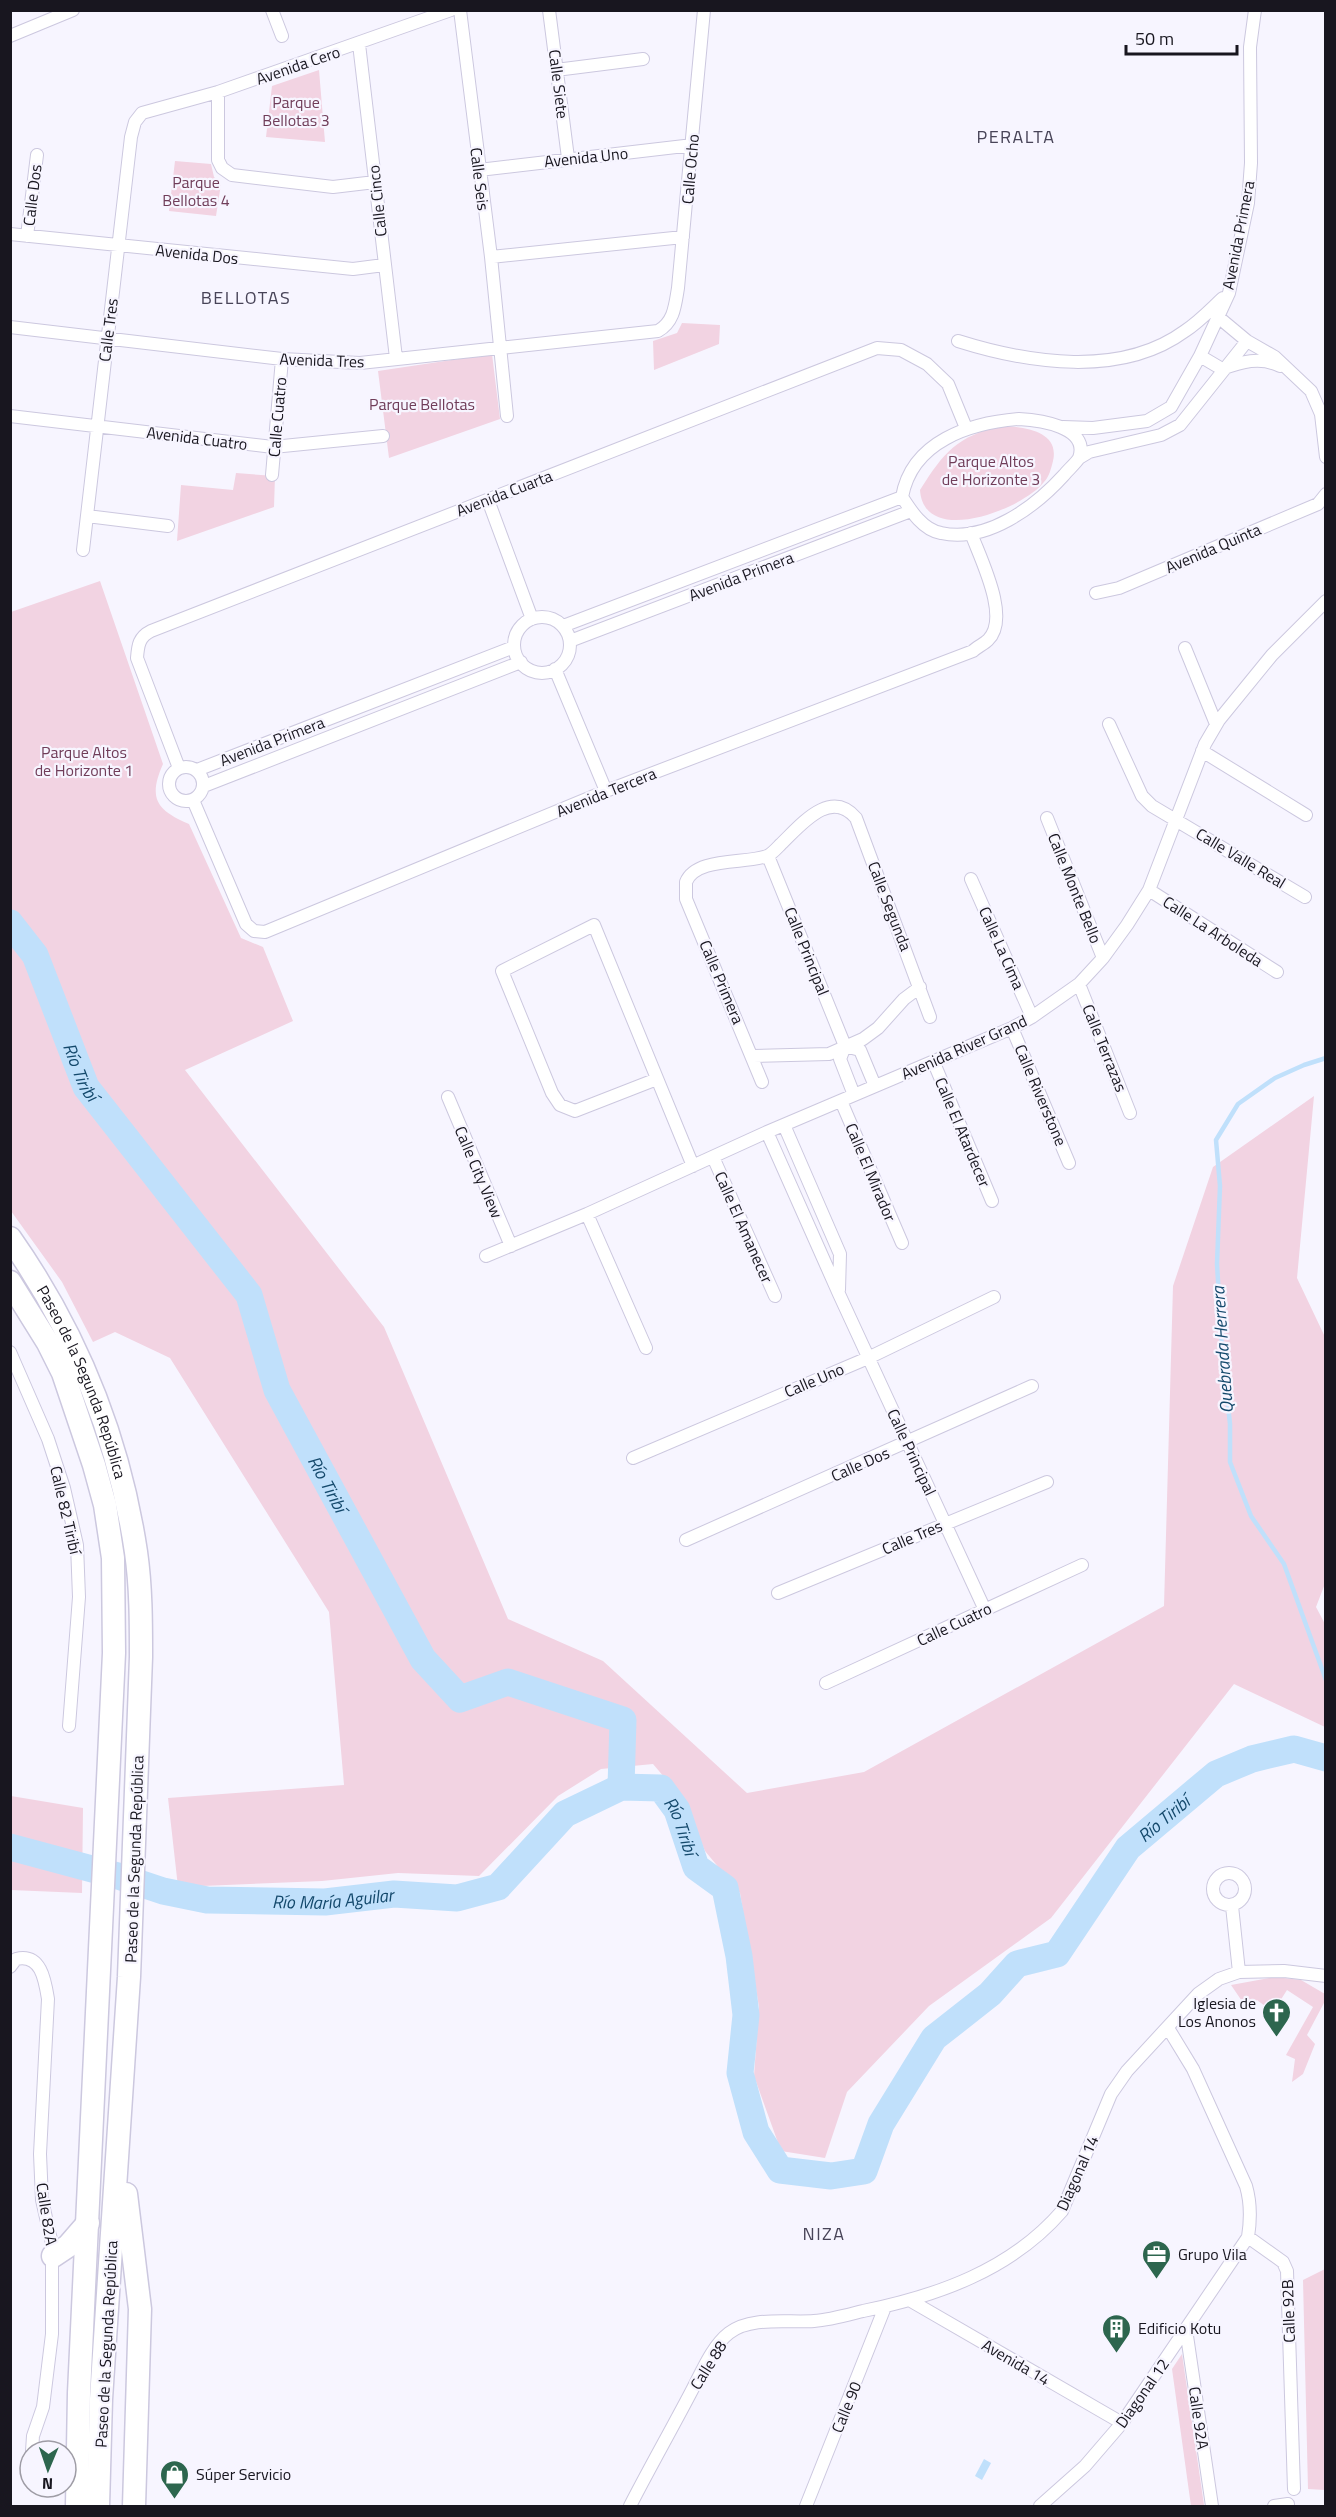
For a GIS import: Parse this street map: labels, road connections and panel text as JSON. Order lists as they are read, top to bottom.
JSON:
{
  "streets": {
    "highway": ["Paseo de la Segunda República"],
    "street": [
      "Avenida Cero",
      "Calle Siete",
      "Avenida Uno",
      "Calle Ocho",
      "Calle Seis",
      "Calle Dos",
      "Calle Cinco",
      "Avenida Primera",
      "Avenida Dos",
      "Calle Tres",
      "Avenida Tres",
      "Calle Cuatro",
      "Avenida Cuatro",
      "Avenida Cuarta",
      "Avenida Quinta",
      "Avenida Tercera",
      "Calle Valle Real",
      "Calle Monte Bello",
      "Calle Segunda",
      "Calle La Arboleda",
      "Calle La Cima",
      "Calle Principal",
      "Calle Primera",
      "Avenida River Grand",
      "Calle Terrazas",
      "Calle Riverstone",
      "Calle El Atardecer",
      "Calle City View",
      "Calle El Mirador",
      "Calle El Amanecer",
      "Calle Uno",
      "Calle 82 Tiribí",
      "Diagonal 14",
      "Calle 82A",
      "Calle 92B",
      "Avenida 14",
      "Calle 88",
      "Diagonal 12",
      "Calle 90",
      "Calle 92A"
    ]
  },
  "crossings": [
    ["Avenida Cero", "Calle Cinco"],
    ["Avenida Cero", "Calle Tres"],
    ["Calle Siete", "Avenida Uno"],
    ["Avenida Uno", "Calle Ocho"],
    ["Avenida Uno", "Calle Seis"],
    ["Calle Ocho", "Avenida Tres"],
    ["Calle Seis", "Avenida Tres"],
    ["Calle Dos", "Avenida Dos"],
    ["Calle Dos", "Calle Principal"],
    ["Calle Cinco", "Avenida Dos"],
    ["Calle Cinco", "Avenida Tres"],
    ["Avenida Primera", "Avenida Cuarta"],
    ["Avenida Primera", "Avenida Tercera"],
    ["Avenida Dos", "Calle Tres"],
    ["Calle Tres", "Avenida Tres"],
    ["Calle Tres", "Avenida Cuatro"],
    ["Calle Tres", "Calle Principal"],
    ["Avenida Tres", "Calle Cuatro"],
    ["Calle Cuatro", "Avenida Cuatro"],
    ["Calle Cuatro", "Calle Principal"],
    ["Avenida Cuarta", "Avenida Tercera"],
    ["Calle Valle Real", "Avenida River Grand"],
    ["Calle Monte Bello", "Avenida River Grand"],
    ["Calle Segunda", "Calle Principal"],
    ["Calle Segunda", "Calle Primera"],
    ["Calle La Arboleda", "Avenida River Grand"],
    ["Calle La Cima", "Avenida River Grand"],
    ["Calle Principal", "Calle Primera"],
    ["Calle Principal", "Avenida River Grand"],
    ["Calle Principal", "Calle Uno"],
    ["Avenida River Grand", "Calle Terrazas"],
    ["Avenida River Grand", "Calle Riverstone"],
    ["Avenida River Grand", "Calle El Atardecer"],
    ["Avenida River Grand", "Calle City View"],
    ["Avenida River Grand", "Calle El Mirador"],
    ["Avenida River Grand", "Calle El Amanecer"],
    ["Diagonal 14", "Avenida 14"],
    ["Diagonal 14", "Calle 88"],
    ["Diagonal 14", "Calle 90"],
    ["Calle 92B", "Diagonal 12"],
    ["Avenida 14", "Diagonal 12"],
    ["Calle 88", "Calle 90"],
    ["Diagonal 12", "Calle 92A"]
  ],
  "districts": ["PERALTA", "BELLOTAS", "NIZA"],
  "water": ["Río Tiribí", "Quebrada Herrera", "Río María Aguilar"],
  "parks": [
    "Parque Bellotas 3",
    "Parque Bellotas 4",
    "Parque Bellotas",
    "Parque Altos de Horizonte 3",
    "Parque Altos de Horizonte 1"
  ],
  "places": {
    "church": ["Iglesia de Los Anonos"],
    "office": ["Grupo Vila"],
    "building": ["Edificio Kotu"],
    "shop": ["Súper Servicio"]
  },
  "scale_bar": "50 m",
  "north": "bottom"
}
